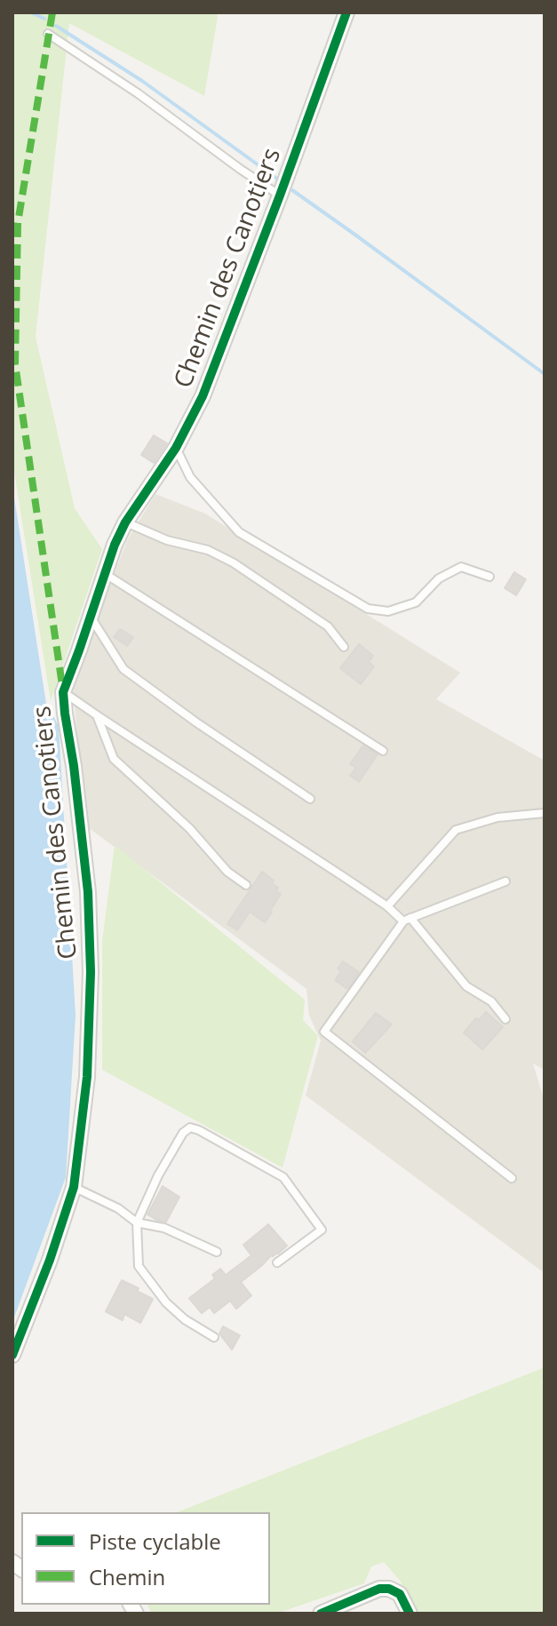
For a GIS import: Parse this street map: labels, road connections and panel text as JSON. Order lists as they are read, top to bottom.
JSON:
{
  "streets": {
    "street": ["Chemin des Canotiers"]
  },
  "legend": ["Piste cyclable", "Chemin"]
}
